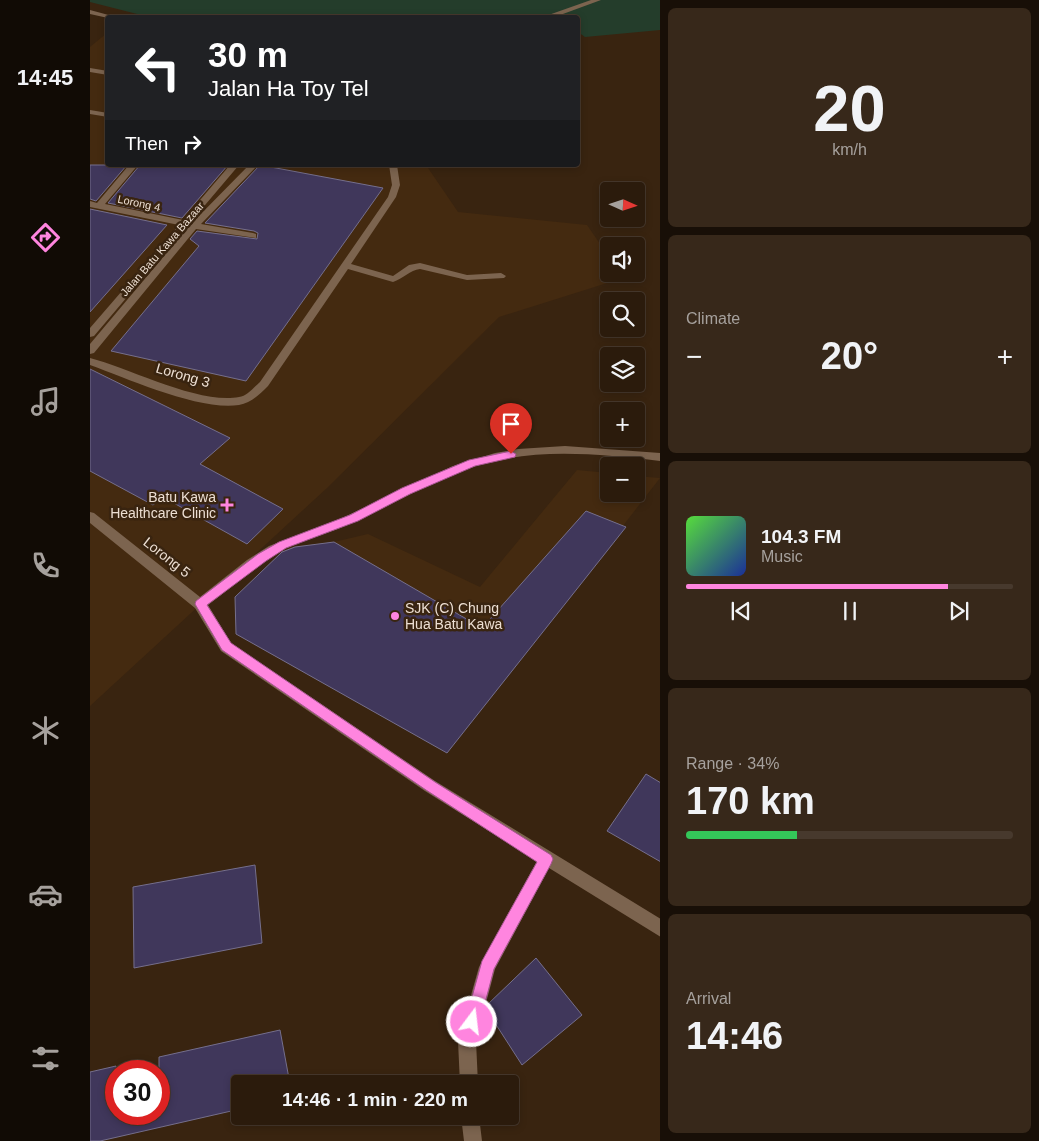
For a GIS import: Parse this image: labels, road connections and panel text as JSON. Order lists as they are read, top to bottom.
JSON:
{
  "streets": {
    "street": [
      "Lorong 4",
      "Jalan Batu Kawa Bazaar",
      "Lorong 3",
      "Lorong 5"
    ]
  },
  "crossings": [
    ["Lorong 4", "Jalan Batu Kawa Bazaar"]
  ],
  "places": {
    "health": ["Batu Kawa Healthcare Clinic"],
    "other": ["SJK (C) Chung Hua Batu Kawa"]
  },
  "north": "right",
  "page": {
    "tabs": "14:45",
    "tile": [
      ["20", "km/h"],
      "Climate",
      ["Range · 34%", "170 km"],
      ["Arrival", "14:46"]
    ],
    "turn": ["30 m", "Jalan Ha Toy Tel"],
    "then": "Then",
    "map_buttons": ["+", "−"],
    "heat": ["−", "20°", "+"],
    "song": ["104.3 FM", "Music"],
    "limit": "30",
    "trip": "14:46 · 1 min · 220 m"
  }
}
